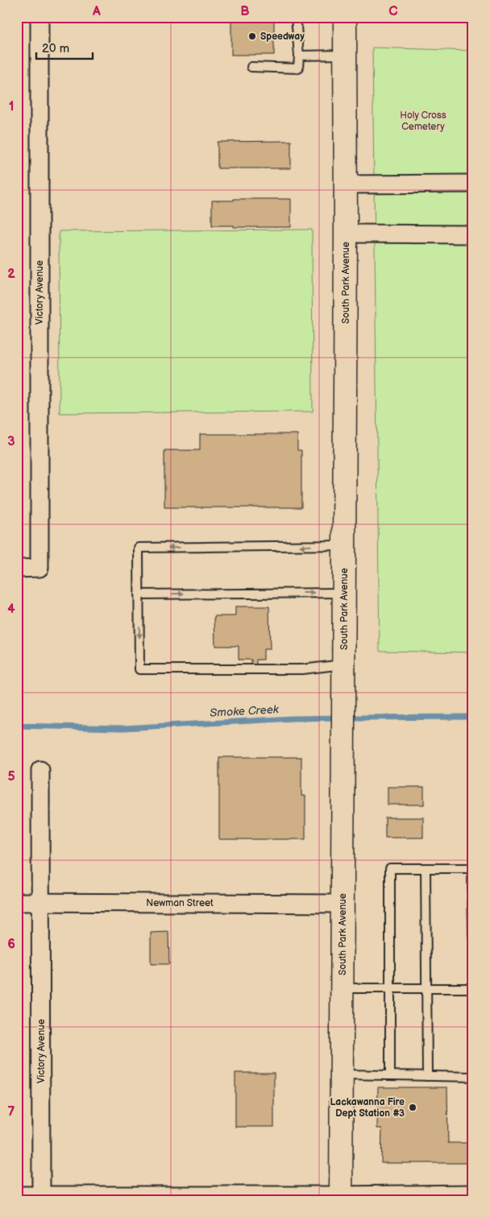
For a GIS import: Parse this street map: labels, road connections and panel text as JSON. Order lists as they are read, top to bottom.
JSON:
{
  "streets": {
    "main road": ["South Park Avenue"],
    "street": ["Victory Avenue", "Newman Street"]
  },
  "crossings": [
    ["South Park Avenue", "Newman Street"],
    ["Victory Avenue", "Newman Street"]
  ],
  "water": ["Smoke Creek"],
  "parks": ["Holy Cross Cemetery"],
  "places": ["Speedway", "Lackawanna Fire Dept Station #3"],
  "scale_bar": "20 m",
  "grid": {
    "columns": ["A", "B", "C"],
    "rows": [
      "1",
      "2",
      "3",
      "4",
      "5",
      "6",
      "7"
    ]
  }
}
